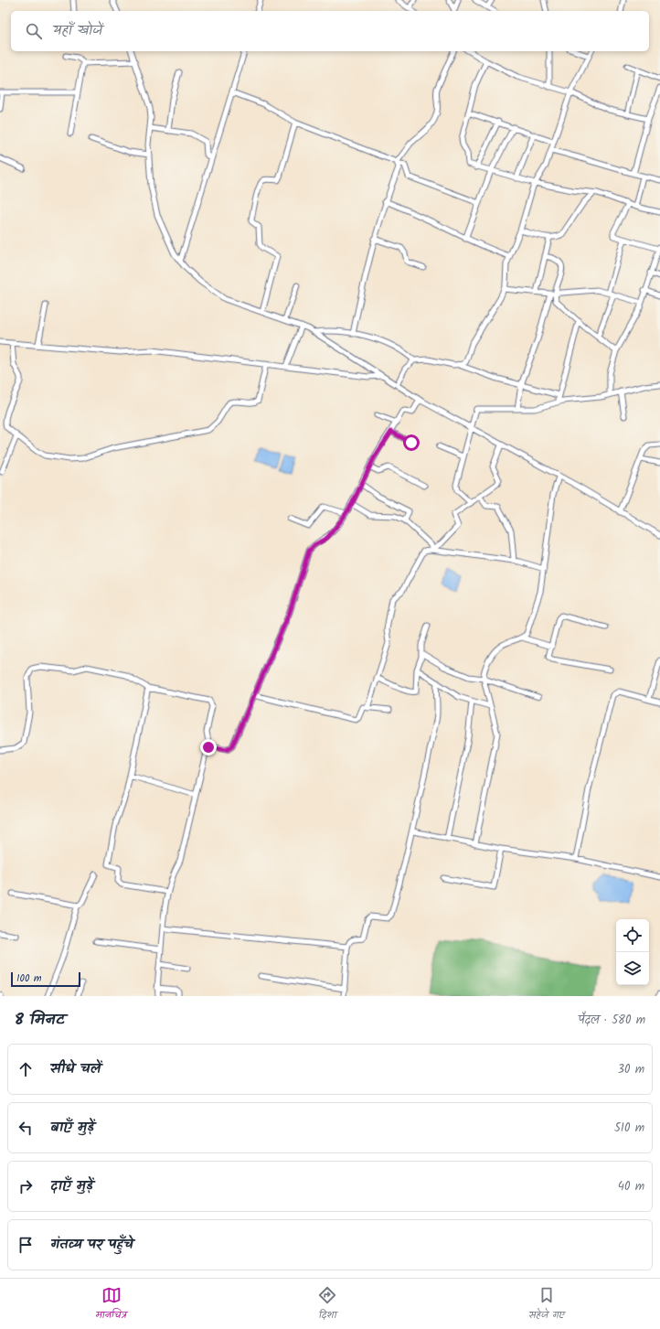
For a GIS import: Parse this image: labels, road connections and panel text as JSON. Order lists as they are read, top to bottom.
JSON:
{
  "scale_bar": "100 m",
  "page": {
    "search": "यहाँ खोजें",
    "scale": "100 m",
    "heading": ["8 मिनट", "पैदल · 580 m"],
    "list": [
      ["सीधे चलें", "30 m"],
      ["बाएँ मुड़ें", "510 m"],
      ["दाएँ मुड़ें", "40 m"],
      "गंतव्य पर पहुँचे"
    ],
    "nav": ["मानचित्र", "दिशा", "सहेजे गए"]
  }
}
